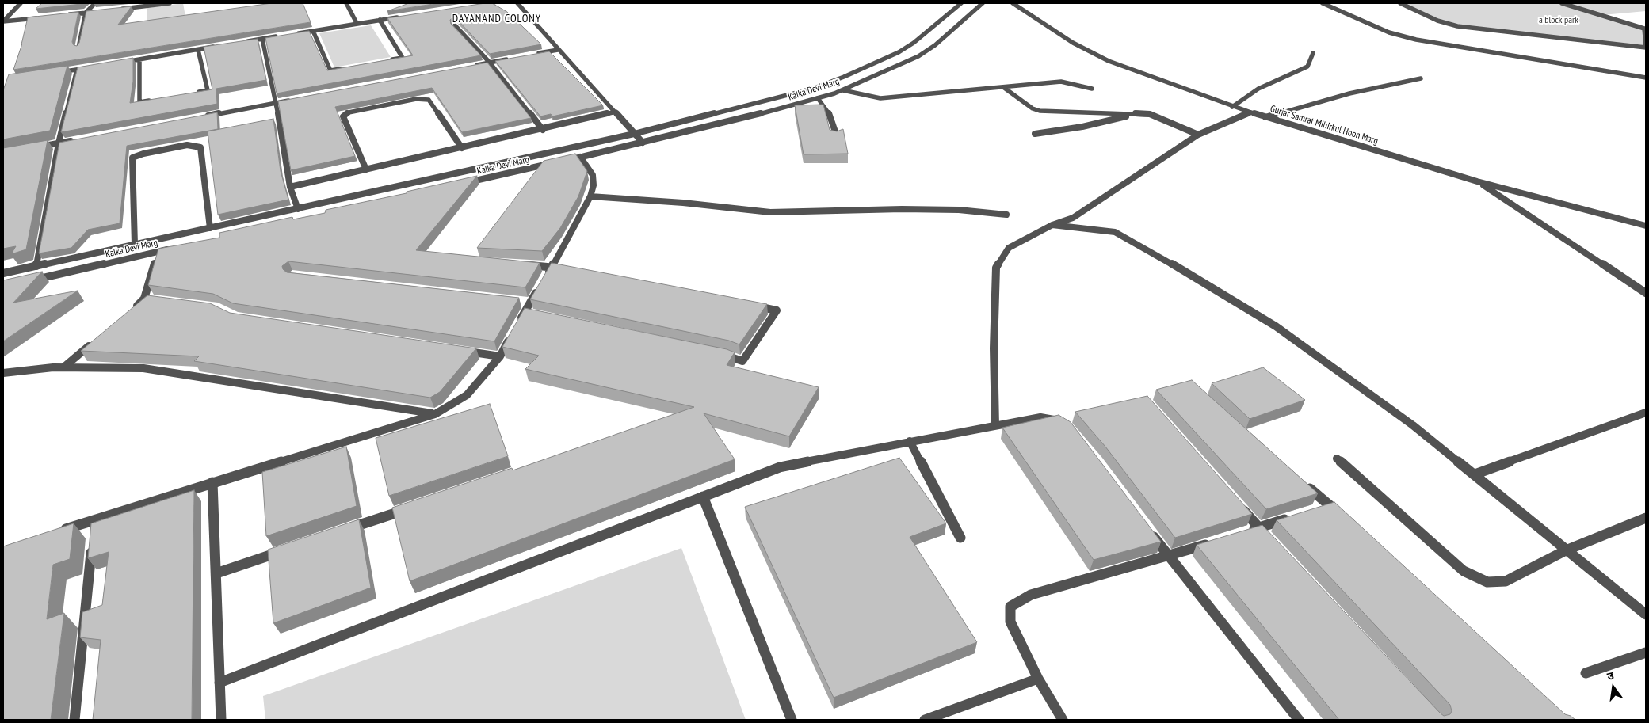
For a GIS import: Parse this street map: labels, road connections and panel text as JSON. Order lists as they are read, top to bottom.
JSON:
{
  "streets": {
    "street": ["Kalka Devi Marg", "Gurjar Samrat Mihirkul Hoon Marg"]
  },
  "districts": ["DAYANAND COLONY"],
  "parks": ["a block park"],
  "north": "top"
}
